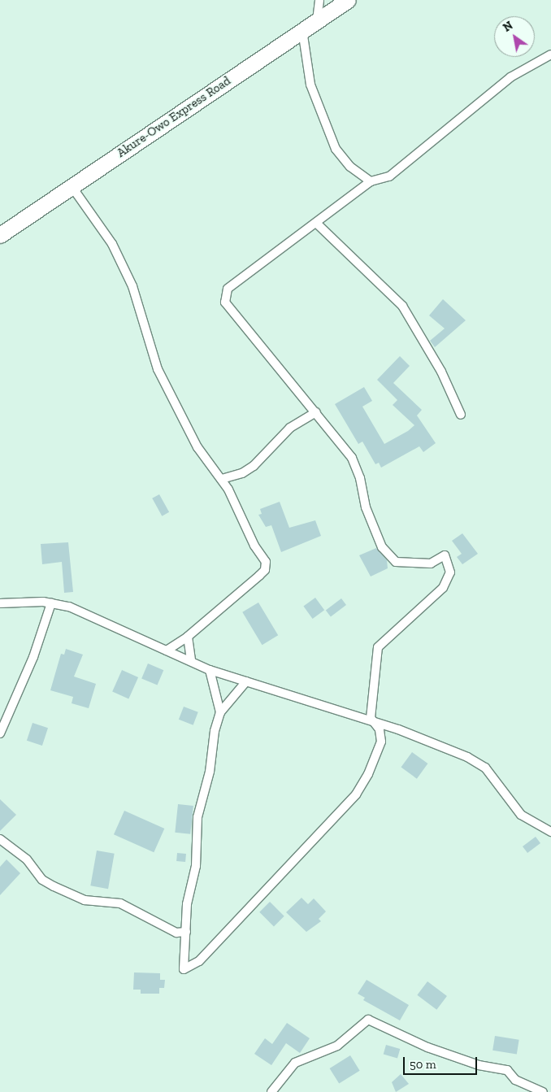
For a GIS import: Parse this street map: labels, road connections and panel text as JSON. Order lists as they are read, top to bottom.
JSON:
{
  "streets": {
    "highway": ["Akure-Owo Express Road"]
  },
  "scale_bar": "50 m",
  "north": "top left"
}
